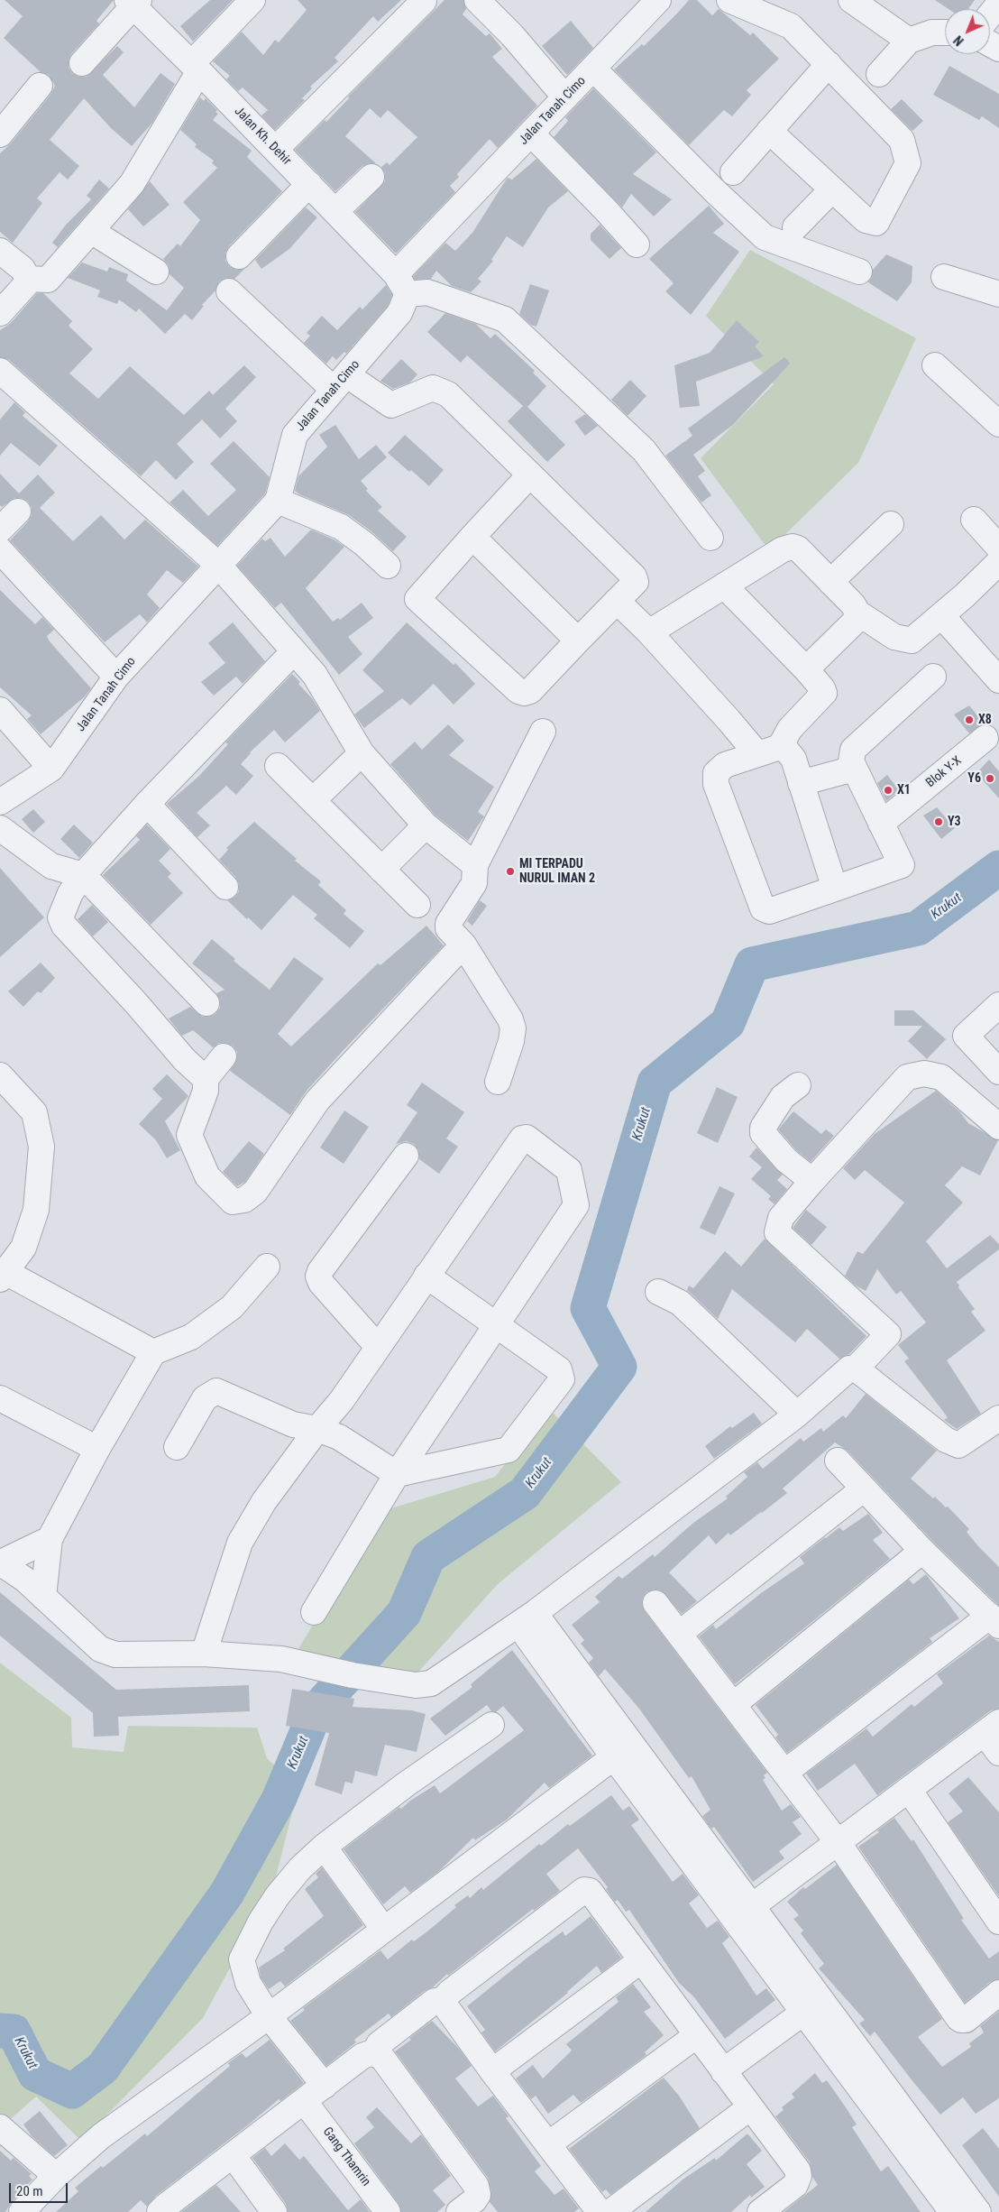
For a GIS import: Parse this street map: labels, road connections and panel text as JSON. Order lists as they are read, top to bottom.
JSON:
{
  "streets": {
    "street": [
      "Jalan Tanah Cimo",
      "Jalan Kh. Dehir",
      "Blok Y-X",
      "Gang Thamrin"
    ]
  },
  "crossings": [
    ["Jalan Tanah Cimo", "Jalan Kh. Dehir"]
  ],
  "water": ["Krukut"],
  "places": [
    "X8",
    "Y6",
    "X1",
    "Y3",
    "MI TERPADU NURUL IMAN 2"
  ],
  "scale_bar": "20 m",
  "north": "bottom left"
}
